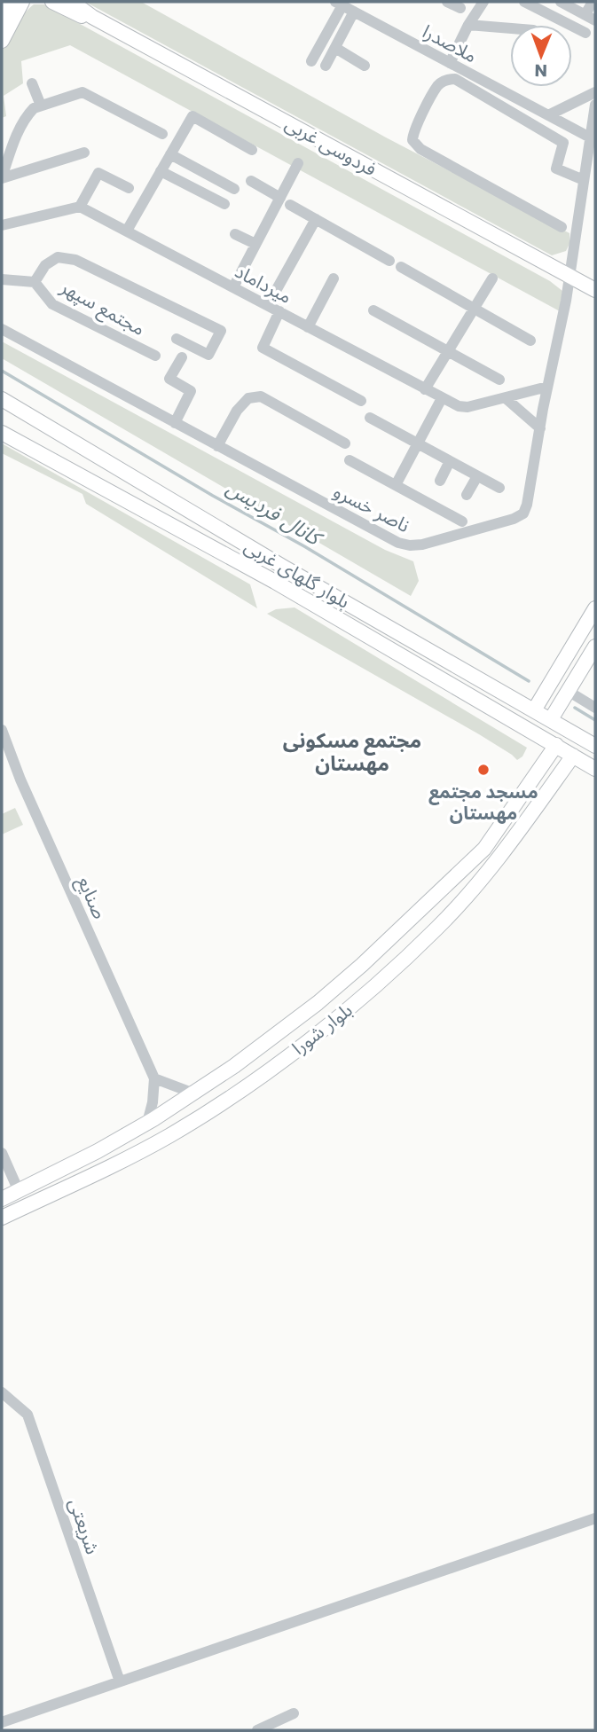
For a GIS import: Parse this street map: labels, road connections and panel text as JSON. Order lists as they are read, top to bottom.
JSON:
{
  "streets": {
    "main road": ["فردوسی غربی", "بلوار گلهای غربی", "بلوار شورا"],
    "street": [
      "ملاصدرا",
      "میرداماد",
      "مجتمع سپهر",
      "ناصر خسرو",
      "صنایع",
      "شریعتی"
    ]
  },
  "crossings": [
    ["ملاصدرا", "ناصر خسرو"],
    ["فردوسی غربی", "ناصر خسرو"],
    ["میرداماد", "ناصر خسرو"],
    ["بلوار گلهای غربی", "بلوار شورا"]
  ],
  "districts": ["مجتمع مسکونی مهستان"],
  "water": ["کانال فردیس"],
  "places": ["مسجد مجتمع مهستان"],
  "north": "bottom"
}
